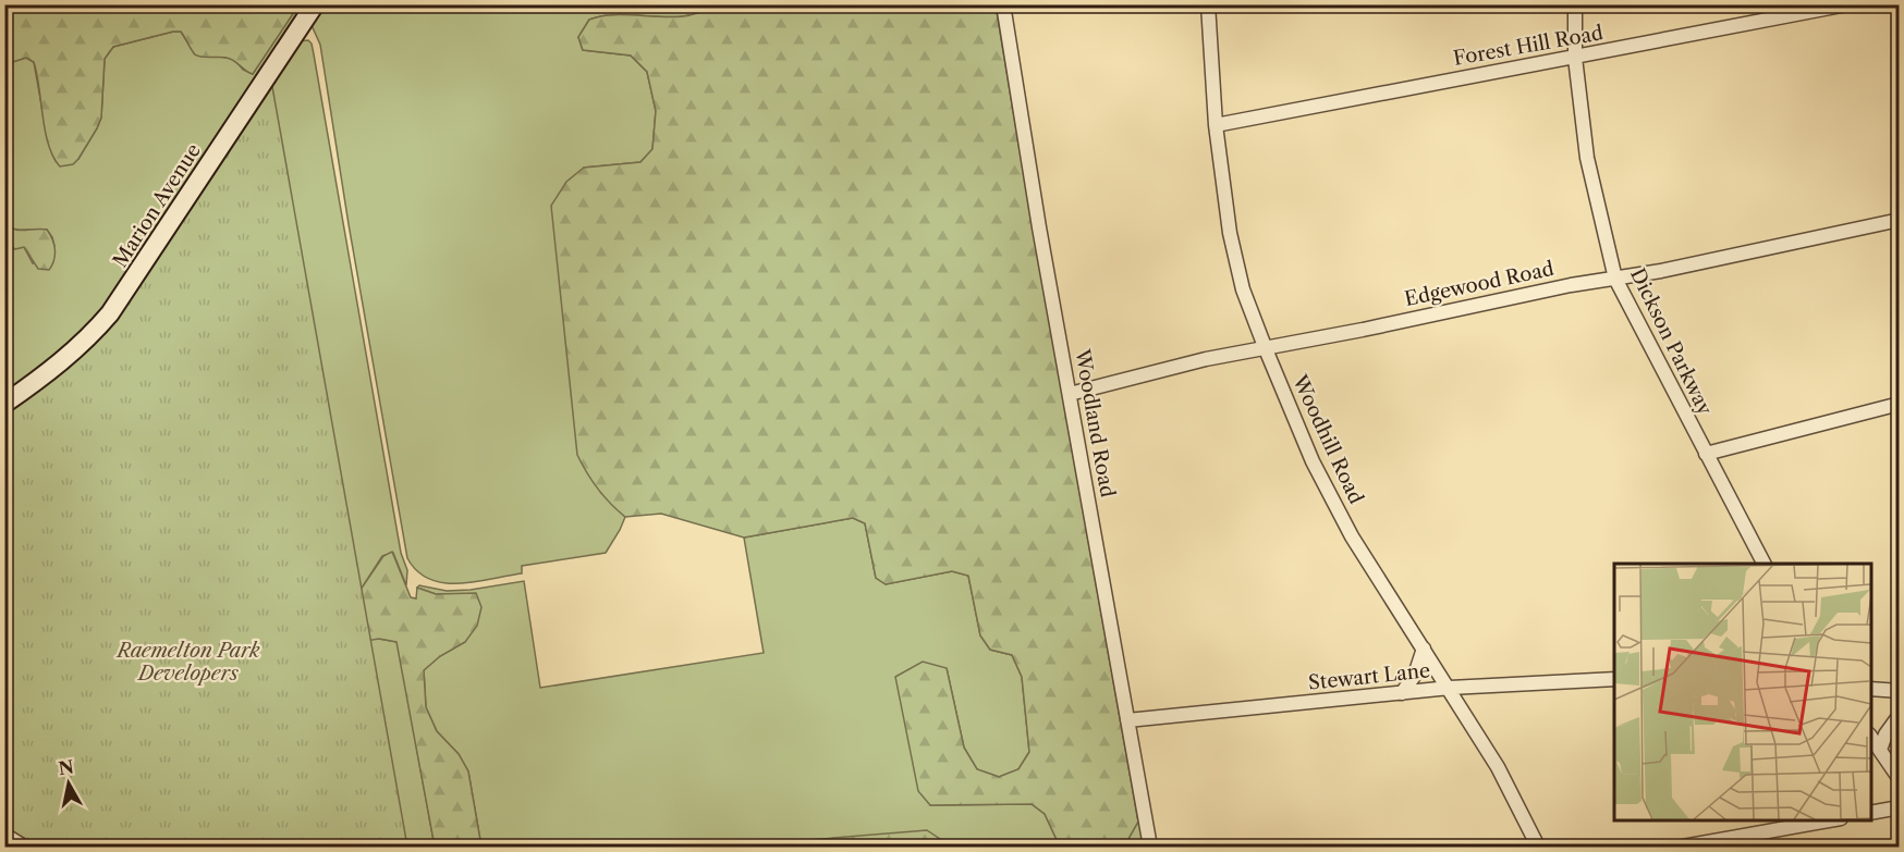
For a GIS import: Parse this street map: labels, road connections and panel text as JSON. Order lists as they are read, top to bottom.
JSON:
{
  "streets": {
    "street": [
      "Forest Hill Road",
      "Marion Avenue",
      "Edgewood Road",
      "Dickson Parkway",
      "Woodland Road",
      "Woodhill Road",
      "Stewart Lane"
    ]
  },
  "crossings": [
    ["Forest Hill Road", "Dickson Parkway"],
    ["Forest Hill Road", "Woodhill Road"],
    ["Edgewood Road", "Dickson Parkway"],
    ["Edgewood Road", "Woodland Road"],
    ["Edgewood Road", "Woodhill Road"],
    ["Woodland Road", "Stewart Lane"],
    ["Woodhill Road", "Stewart Lane"]
  ],
  "parks": ["Raemelton Park Developers"],
  "north": "top"
}
